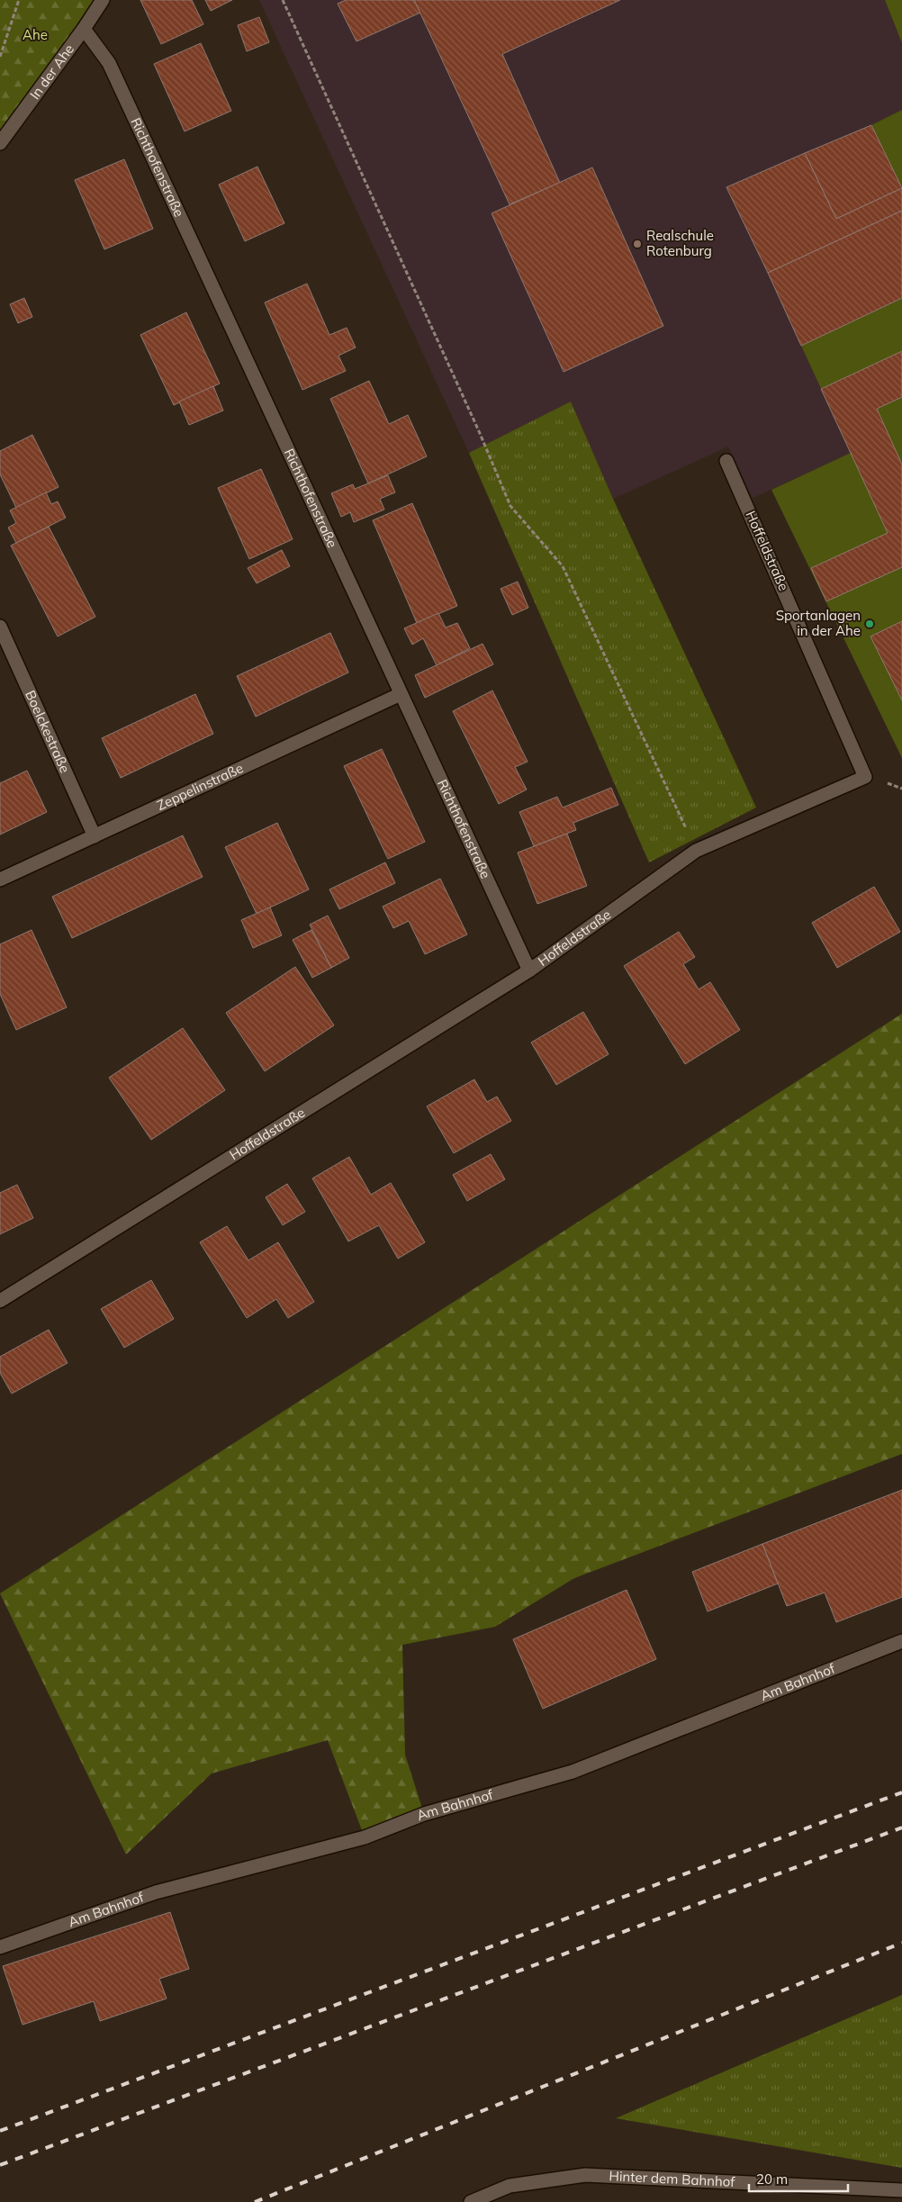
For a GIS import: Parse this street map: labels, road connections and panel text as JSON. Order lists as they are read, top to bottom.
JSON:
{
  "streets": {
    "street": [
      "In der Ahe",
      "Richthofenstraße",
      "Hoffeldstraße",
      "Boelckestraße",
      "Zeppelinstraße",
      "Am Bahnhof",
      "Hinter dem Bahnhof"
    ]
  },
  "crossings": [
    ["In der Ahe", "Richthofenstraße"],
    ["Richthofenstraße", "Hoffeldstraße"],
    ["Richthofenstraße", "Zeppelinstraße"],
    ["Boelckestraße", "Zeppelinstraße"]
  ],
  "parks": ["Ahe"],
  "places": ["Realschule Rotenburg", "Sportanlagen in der Ahe"],
  "scale_bar": "20 m"
}
